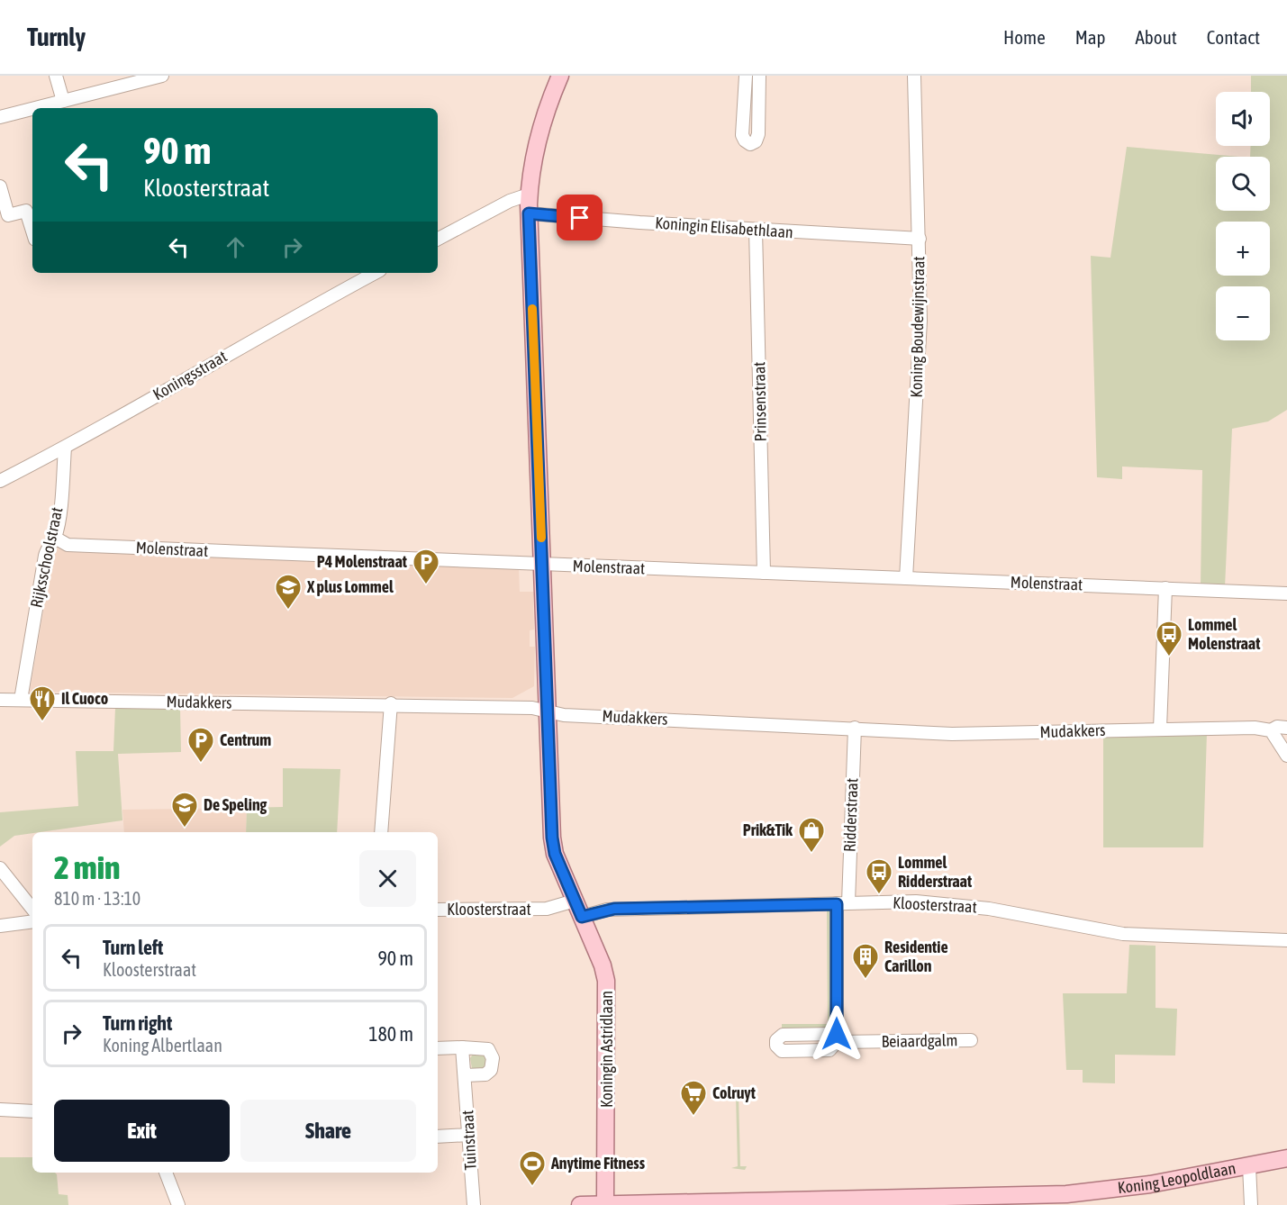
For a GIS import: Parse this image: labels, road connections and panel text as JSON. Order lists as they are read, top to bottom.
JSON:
{
  "streets": {
    "main road": ["Koningin Astridlaan", "Koning Leopoldlaan"],
    "street": [
      "Koningin Elisabethlaan",
      "Koning Boudewijnstraat",
      "Koningsstraat",
      "Prinsenstraat",
      "Molenstraat",
      "Rijksschoolstraat",
      "Mudakkers",
      "Ridderstraat",
      "Kloosterstraat",
      "Beiaardgalm",
      "Tuinstraat"
    ]
  },
  "crossings": [
    ["Koningin Elisabethlaan", "Koning Boudewijnstraat"],
    ["Koningin Elisabethlaan", "Prinsenstraat"],
    ["Koningin Elisabethlaan", "Koningin Astridlaan"],
    ["Koning Boudewijnstraat", "Molenstraat"],
    ["Koningsstraat", "Rijksschoolstraat"],
    ["Prinsenstraat", "Molenstraat"],
    ["Molenstraat", "Rijksschoolstraat"],
    ["Molenstraat", "Koningin Astridlaan"],
    ["Rijksschoolstraat", "Mudakkers"],
    ["Mudakkers", "Ridderstraat"],
    ["Mudakkers", "Koningin Astridlaan"],
    ["Ridderstraat", "Kloosterstraat"],
    ["Ridderstraat", "Beiaardgalm"],
    ["Kloosterstraat", "Beiaardgalm"],
    ["Kloosterstraat", "Koningin Astridlaan"],
    ["Koningin Astridlaan", "Koning Leopoldlaan"]
  ],
  "places": {
    "parking": ["P4 Molenstraat", "Centrum"],
    "school or university": ["X plus Lommel", "De Speling"],
    "bus stop": ["Lommel Molenstraat", "Lommel Ridderstraat"],
    "restaurant": ["Il Cuoco"],
    "shop": ["Prik&Tik"],
    "building": ["Residentie Carillon"],
    "supermarket": ["Colruyt"],
    "sports": ["Anytime Fitness"]
  },
  "page": {
    "header": "Turnly",
    "nav": [
      "Home",
      "Map",
      "About",
      "Contact"
    ],
    "map_buttons": ["+", "−"],
    "turn": ["90 m", "Kloosterstraat"],
    "heading": ["2 min", "810 m · 13:10"],
    "list": [
      {
        "name": "Turn left",
        "note": "Kloosterstraat",
        "value": "90 m"
      },
      {
        "name": "Turn right",
        "note": "Koning Albertlaan",
        "value": "180 m"
      }
    ],
    "buttons": ["Exit", "Share"]
  }
}
